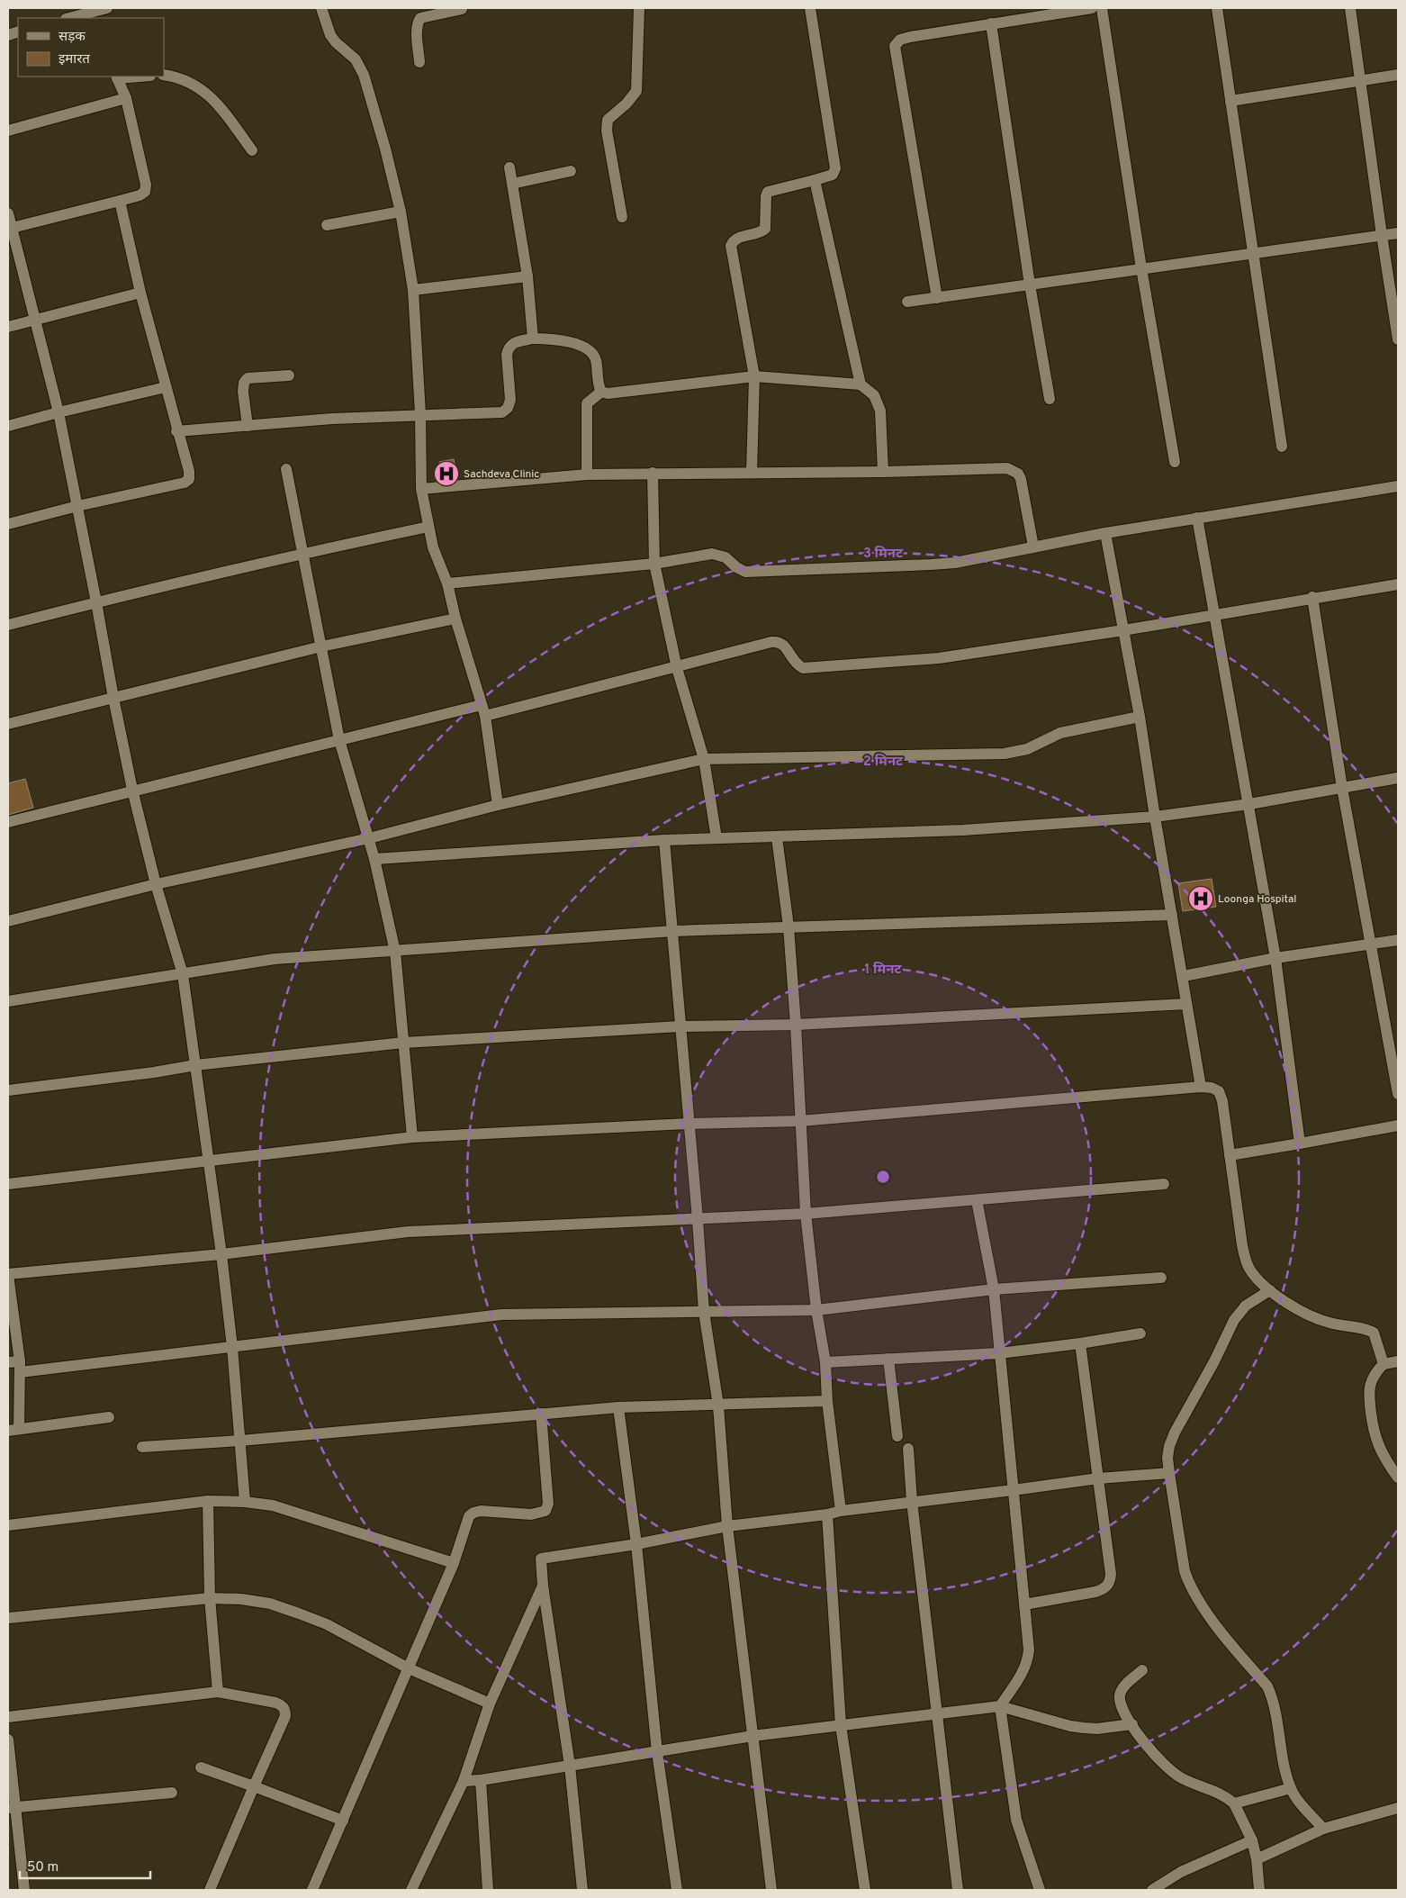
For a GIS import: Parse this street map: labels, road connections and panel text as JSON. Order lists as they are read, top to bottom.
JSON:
{
  "places": {
    "hospital": ["Sachdeva Clinic", "Loonga Hospital"]
  },
  "legend": ["सड़क", "इमारत"],
  "scale_bar": "50 m",
  "rings": ["3 मिनट", "2 मिनट", "1 मिनट"]
}
